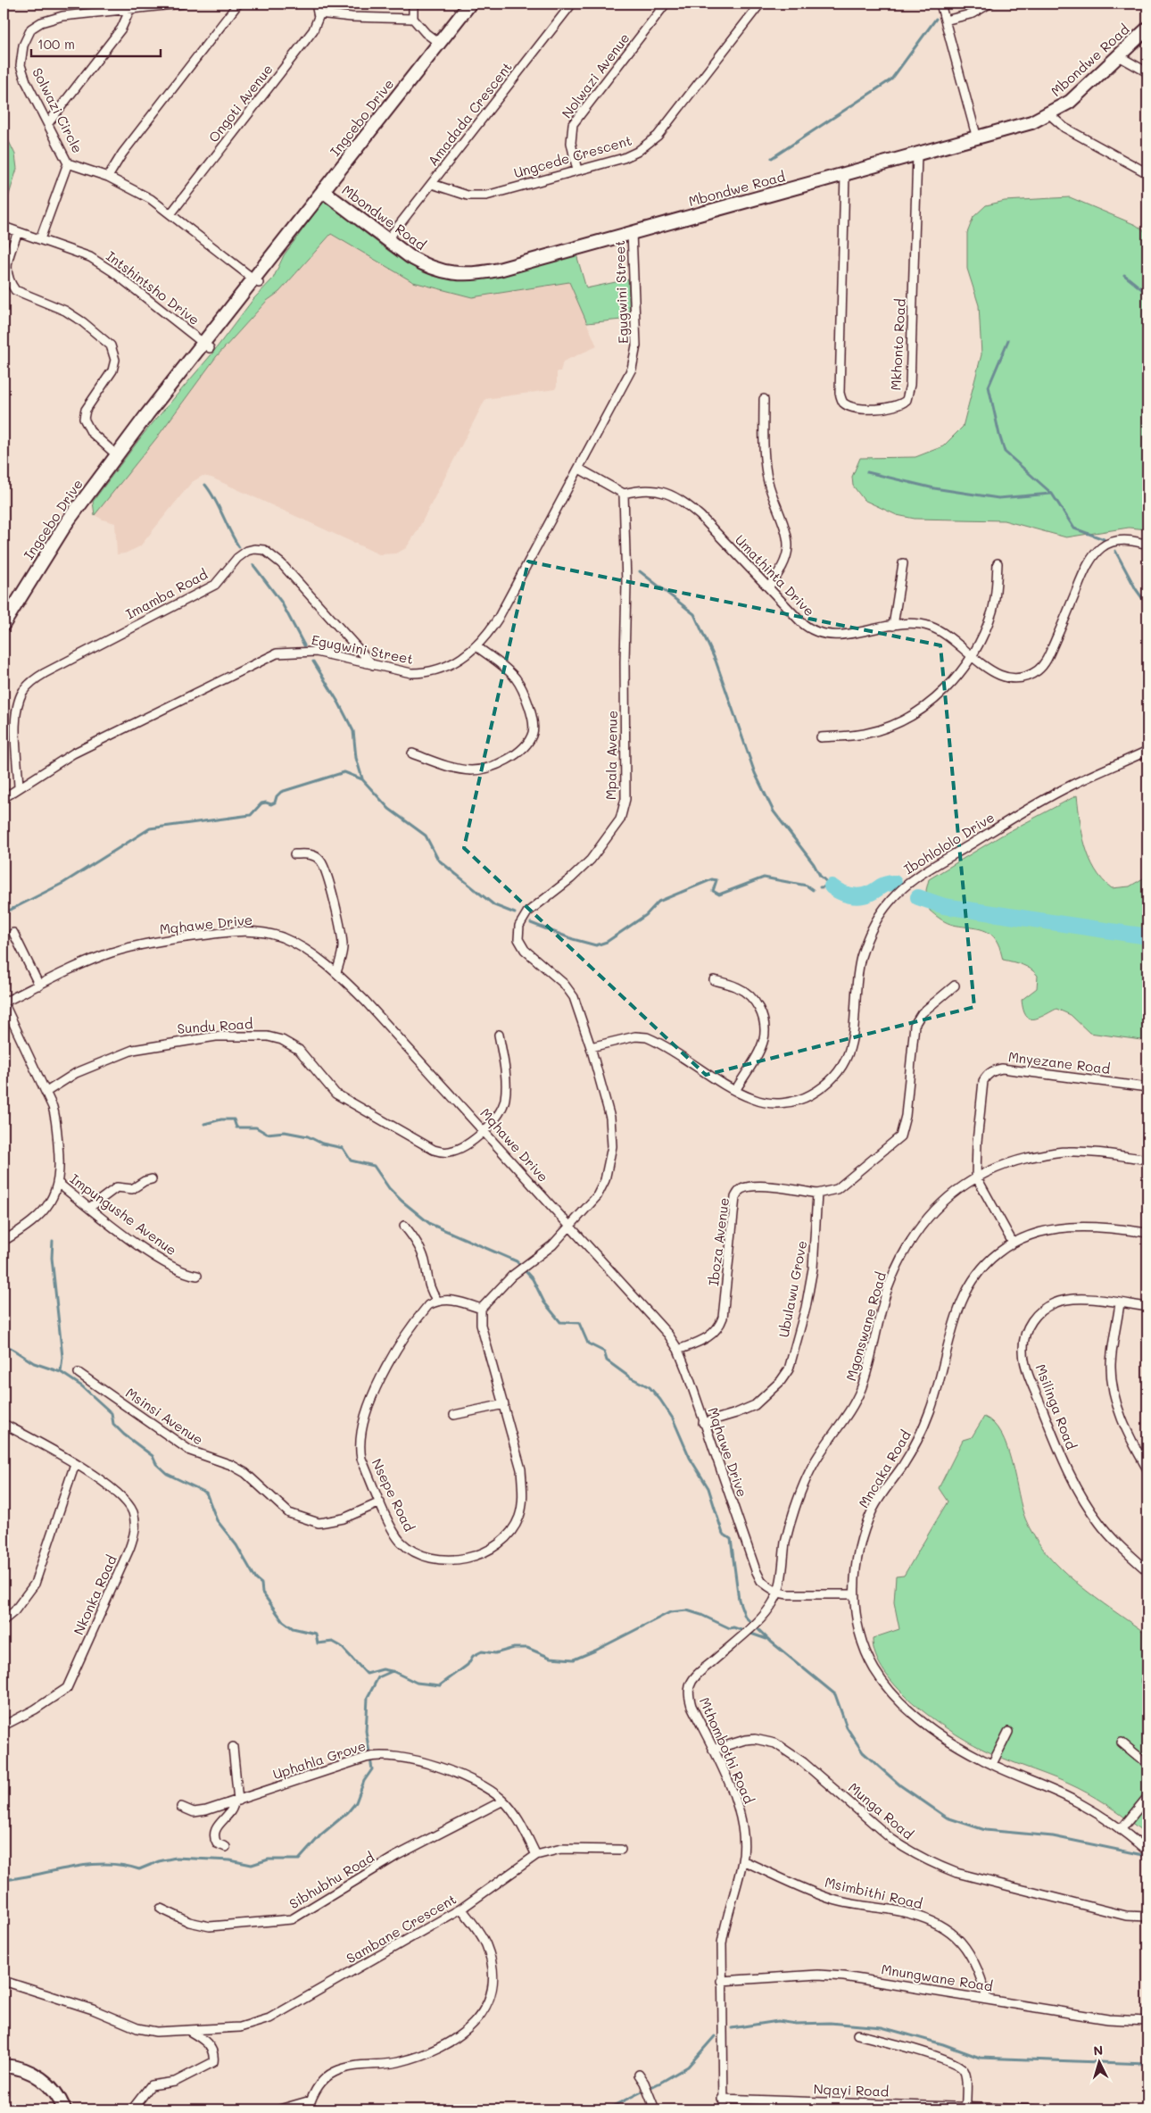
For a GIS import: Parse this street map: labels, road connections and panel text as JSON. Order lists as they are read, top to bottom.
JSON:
{
  "streets": {
    "street": [
      "Mbondwe Road",
      "Nolwazi Avenue",
      "Ongoti Avenue",
      "Solwazi Circle",
      "Amadada Crescent",
      "Ingcebo Drive",
      "Ungcede Crescent",
      "Intshintsho Drive",
      "Egugwini Street",
      "Mkhonto Road",
      "Umathinta Drive",
      "Imamba Road",
      "Mpala Avenue",
      "Ibohlololo Drive",
      "Mqhawe Drive",
      "Sundu Road",
      "Mnyezane Road",
      "Impungushe Avenue",
      "Iboza Avenue",
      "Ubulawu Grove",
      "Mgonswane Road",
      "Msilinga Road",
      "Msinsi Avenue",
      "Mncaka Road",
      "Nsepe Road",
      "Nkonka Road",
      "Mthombothi Road",
      "Uphahla Grove",
      "Munga Road",
      "Sibhubhu Road",
      "Msimbithi Road",
      "Sambane Crescent",
      "Mnungwane Road",
      "Nqayi Road"
    ]
  },
  "crossings": [
    ["Mbondwe Road", "Amadada Crescent"],
    ["Mbondwe Road", "Ingcebo Drive"],
    ["Mbondwe Road", "Egugwini Street"],
    ["Mbondwe Road", "Mkhonto Road"],
    ["Nolwazi Avenue", "Ungcede Crescent"],
    ["Ongoti Avenue", "Solwazi Circle"],
    ["Solwazi Circle", "Ingcebo Drive"],
    ["Amadada Crescent", "Ungcede Crescent"],
    ["Ingcebo Drive", "Intshintsho Drive"],
    ["Egugwini Street", "Imamba Road"],
    ["Umathinta Drive", "Mpala Avenue"],
    ["Mpala Avenue", "Ibohlololo Drive"],
    ["Mpala Avenue", "Mqhawe Drive"],
    ["Mqhawe Drive", "Sundu Road"],
    ["Mqhawe Drive", "Impungushe Avenue"],
    ["Mqhawe Drive", "Iboza Avenue"],
    ["Mqhawe Drive", "Ubulawu Grove"],
    ["Mqhawe Drive", "Mgonswane Road"],
    ["Mqhawe Drive", "Mthombothi Road"],
    ["Sundu Road", "Impungushe Avenue"],
    ["Mnyezane Road", "Mgonswane Road"],
    ["Iboza Avenue", "Ubulawu Grove"],
    ["Mgonswane Road", "Mthombothi Road"],
    ["Msinsi Avenue", "Nsepe Road"],
    ["Mthombothi Road", "Munga Road"],
    ["Mthombothi Road", "Msimbithi Road"],
    ["Mthombothi Road", "Mnungwane Road"],
    ["Mthombothi Road", "Nqayi Road"],
    ["Uphahla Grove", "Sibhubhu Road"],
    ["Uphahla Grove", "Sambane Crescent"],
    ["Msimbithi Road", "Mnungwane Road"]
  ],
  "scale_bar": "100 m",
  "north": "top"
}
